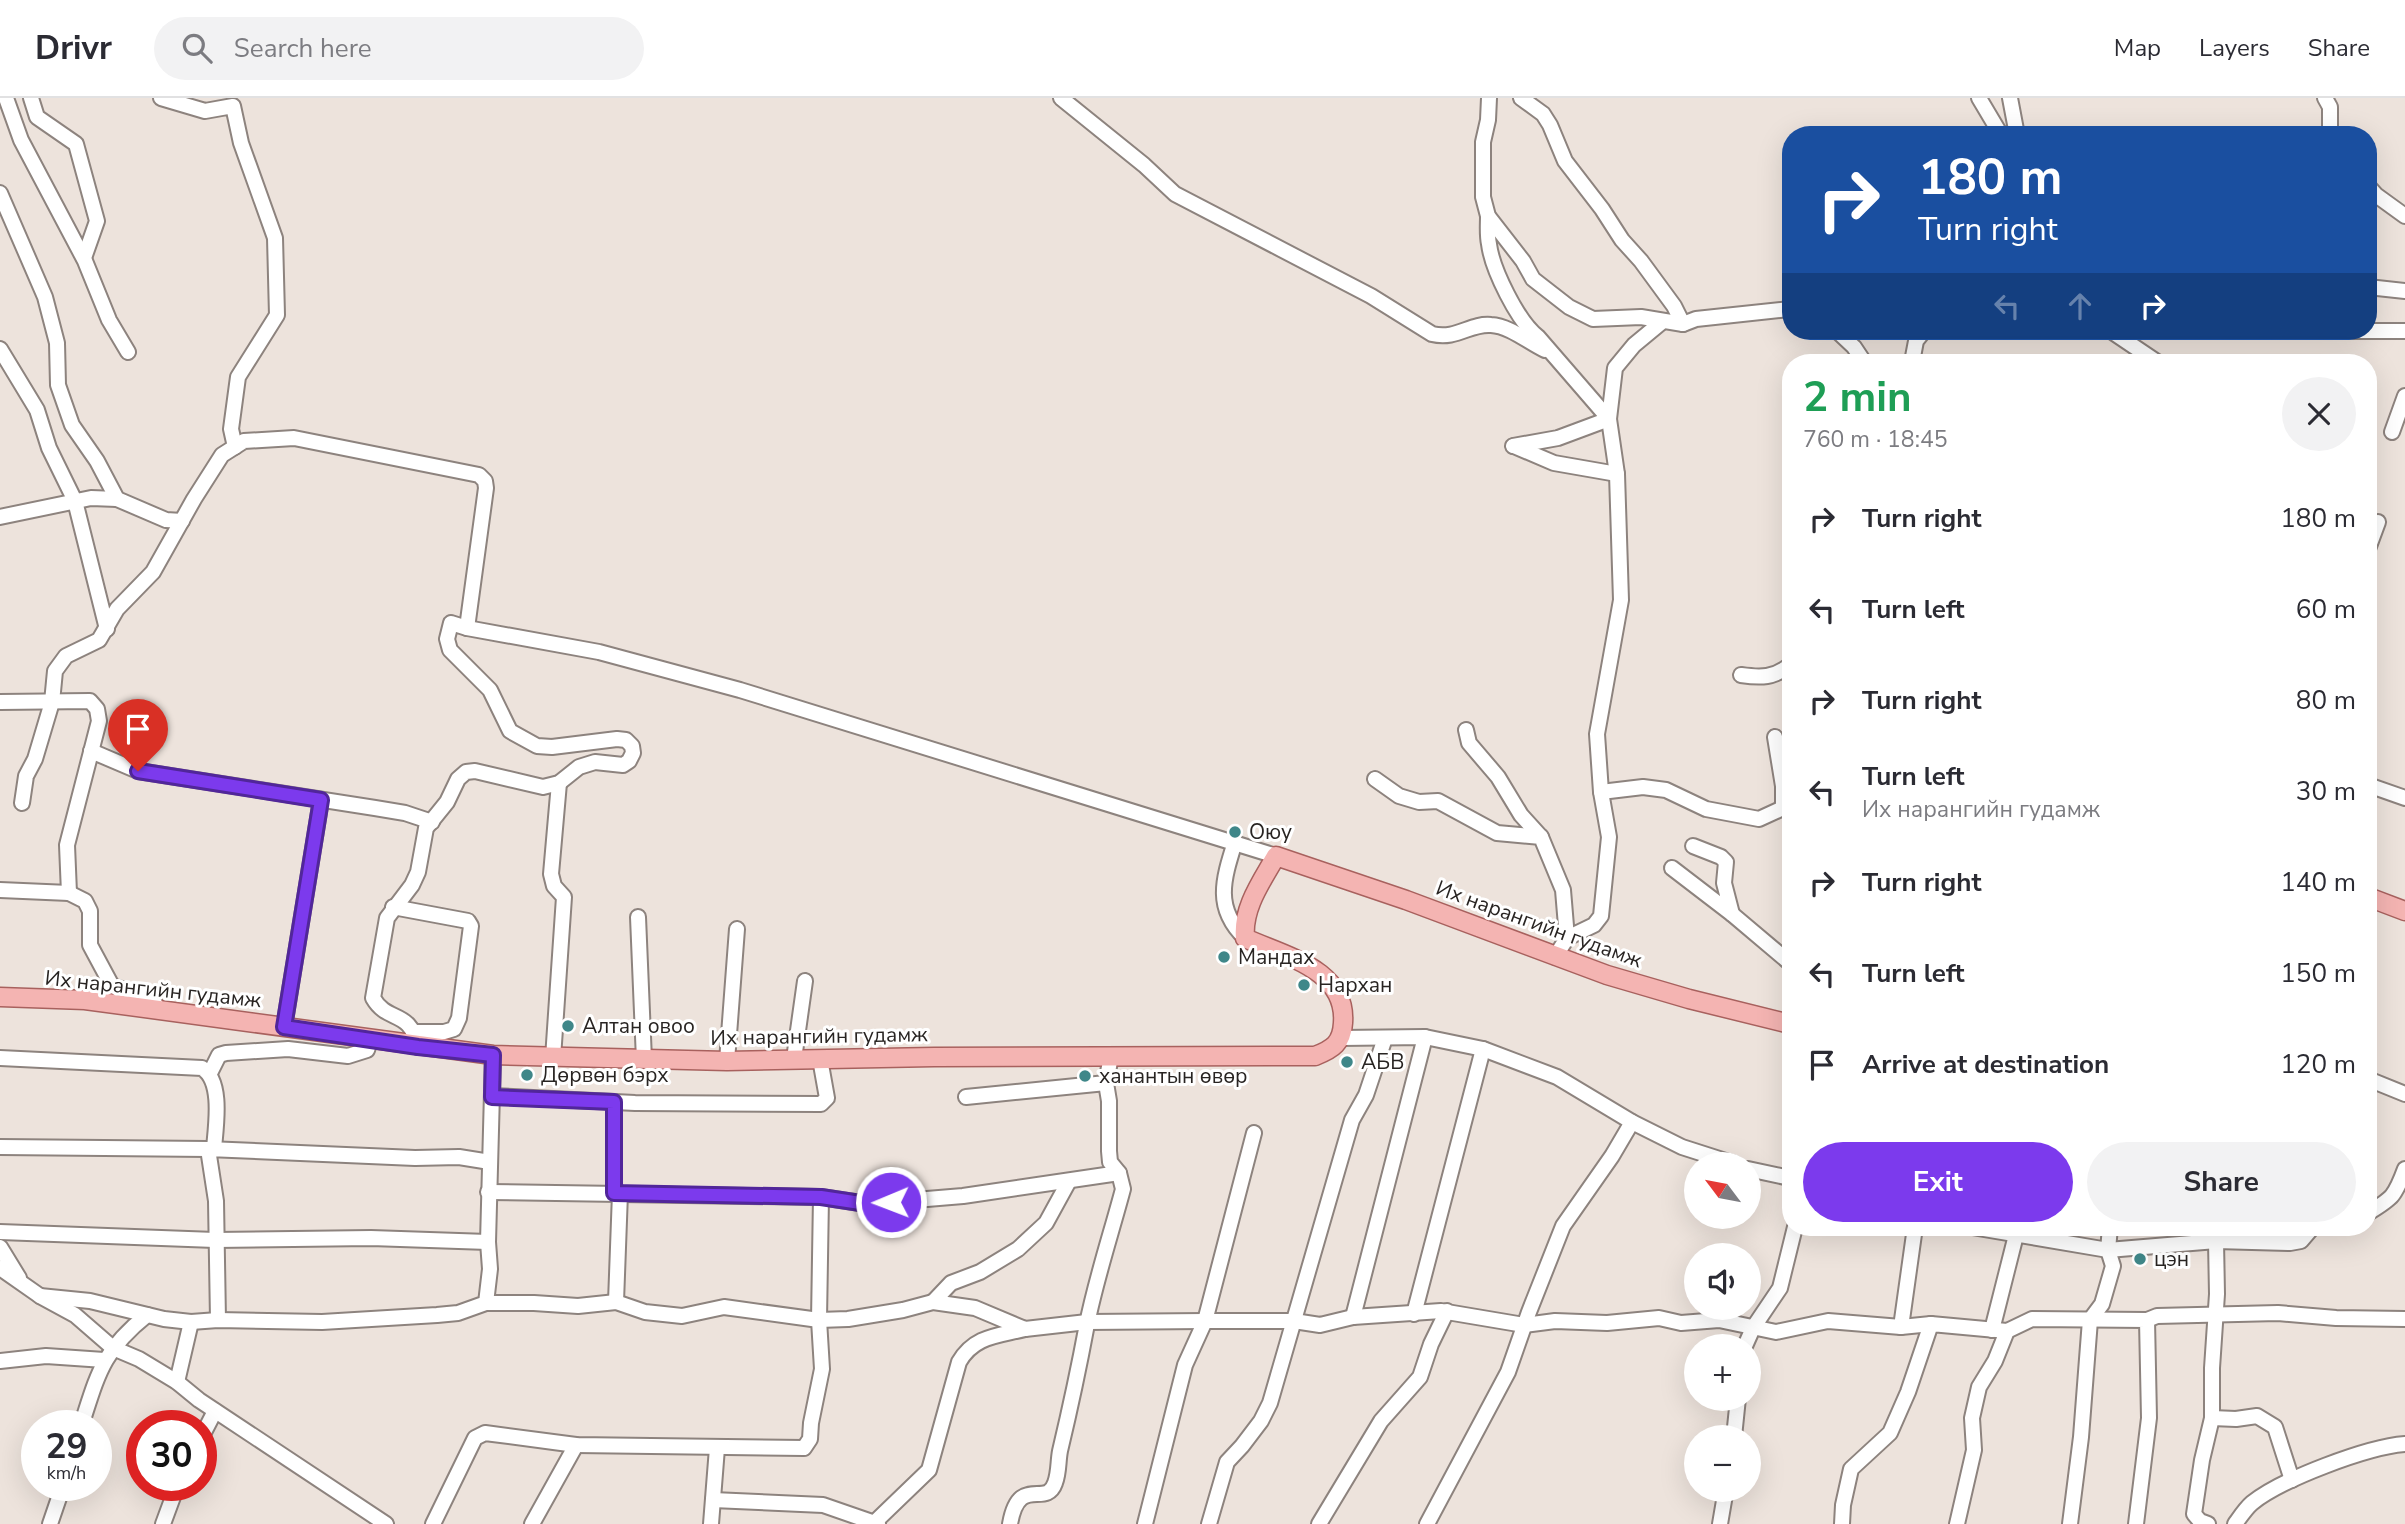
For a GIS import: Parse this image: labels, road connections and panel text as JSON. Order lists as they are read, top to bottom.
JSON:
{
  "streets": {
    "main road": ["Их нарангийн гудамж"]
  },
  "places": [
    "Оюу",
    "Мандах",
    "Нархан",
    "Алтан овоо",
    "АБВ",
    "Дөрвөн бэрх",
    "ханантын өвөр",
    "цэн"
  ],
  "north": "top left",
  "page": {
    "header": "Drivr",
    "search": "Search here",
    "nav": ["Map", "Layers", "Share"],
    "turn": ["180 m", "Turn right"],
    "heading": ["2 min", "760 m · 18:45"],
    "list": [
      {
        "name": "Turn right",
        "value": "180 m"
      },
      {
        "name": "Turn left",
        "value": "60 m"
      },
      {
        "name": "Turn right",
        "value": "80 m"
      },
      {
        "name": "Turn left",
        "note": "Их нарангийн гудамж",
        "value": "30 m"
      },
      {
        "name": "Turn right",
        "value": "140 m"
      },
      {
        "name": "Turn left",
        "value": "150 m"
      },
      {
        "name": "Arrive at destination",
        "value": "120 m"
      }
    ],
    "buttons": ["Exit", "Share"],
    "map_buttons": ["+", "−"],
    "speed": "29 km/h",
    "limit": "30"
  }
}
